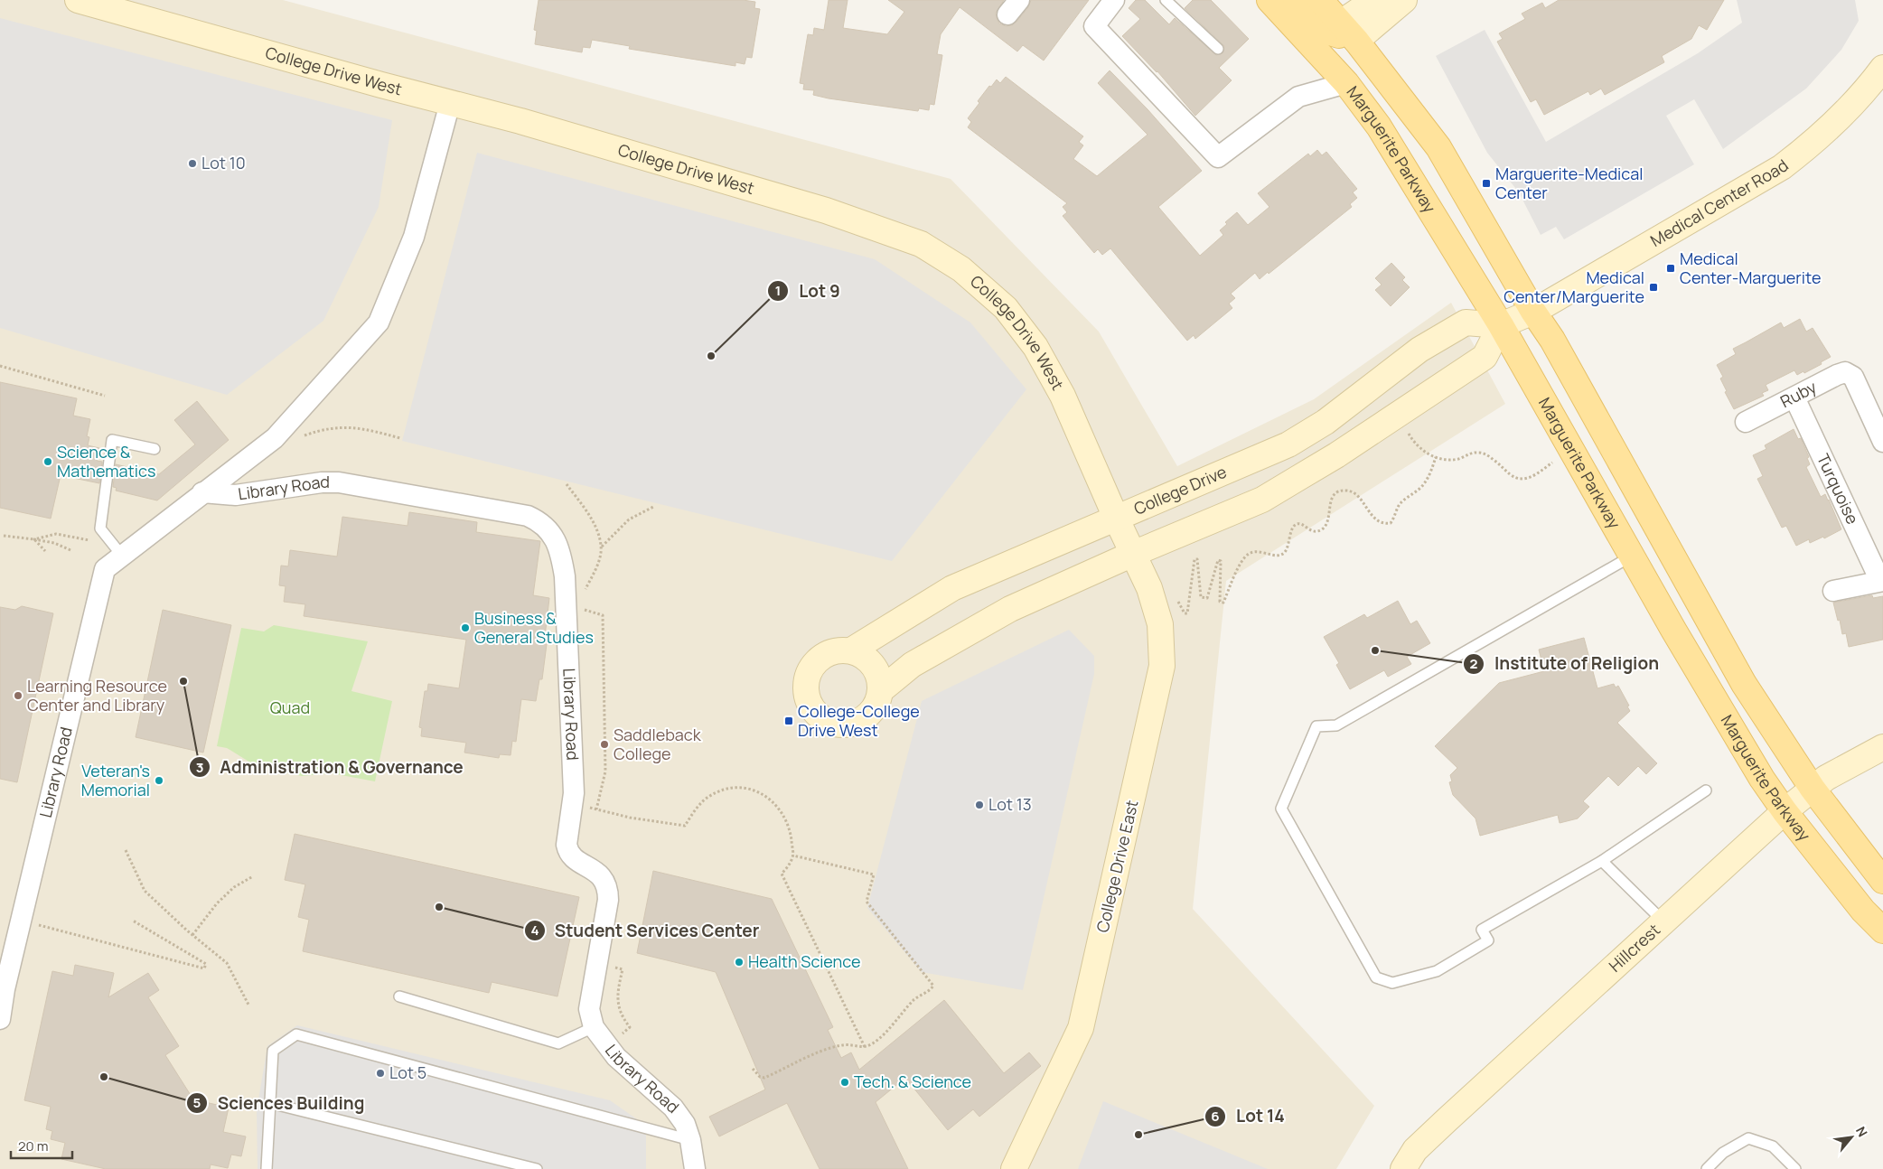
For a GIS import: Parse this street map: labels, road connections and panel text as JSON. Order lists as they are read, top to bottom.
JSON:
{
  "streets": {
    "main road": ["Marguerite Parkway"],
    "street": [
      "College Drive West",
      "Medical Center Road",
      "Ruby",
      "Library Road",
      "Turquoise",
      "College Drive",
      "College Drive East",
      "Hillcrest"
    ]
  },
  "crossings": [
    ["College Drive West", "Library Road"],
    ["College Drive West", "College Drive"],
    ["College Drive West", "College Drive East"],
    ["Marguerite Parkway", "Medical Center Road"],
    ["Marguerite Parkway", "College Drive"],
    ["Marguerite Parkway", "Hillcrest"],
    ["Medical Center Road", "College Drive"],
    ["Ruby", "Turquoise"],
    ["College Drive", "College Drive East"]
  ],
  "parks": ["Quad"],
  "places": {
    "other": [
      "Lot 10",
      "Lot 9",
      "Science & Mathematics",
      "Business & General Studies",
      "Institute of Religion",
      "Administration & Governance",
      "Learning Resource Center and Library",
      "Saddleback College",
      "Veteran's Memorial",
      "Lot 13",
      "Student Services Center",
      "Health Science",
      "Lot 5",
      "Sciences Building",
      "Tech. & Science",
      "Lot 14"
    ],
    "transit": [
      "Marguerite-Medical Center",
      "Medical Center-Marguerite",
      "Medical Center/Marguerite",
      "College-College Drive West"
    ]
  },
  "scale_bar": "20 m",
  "north": "top right"
}
